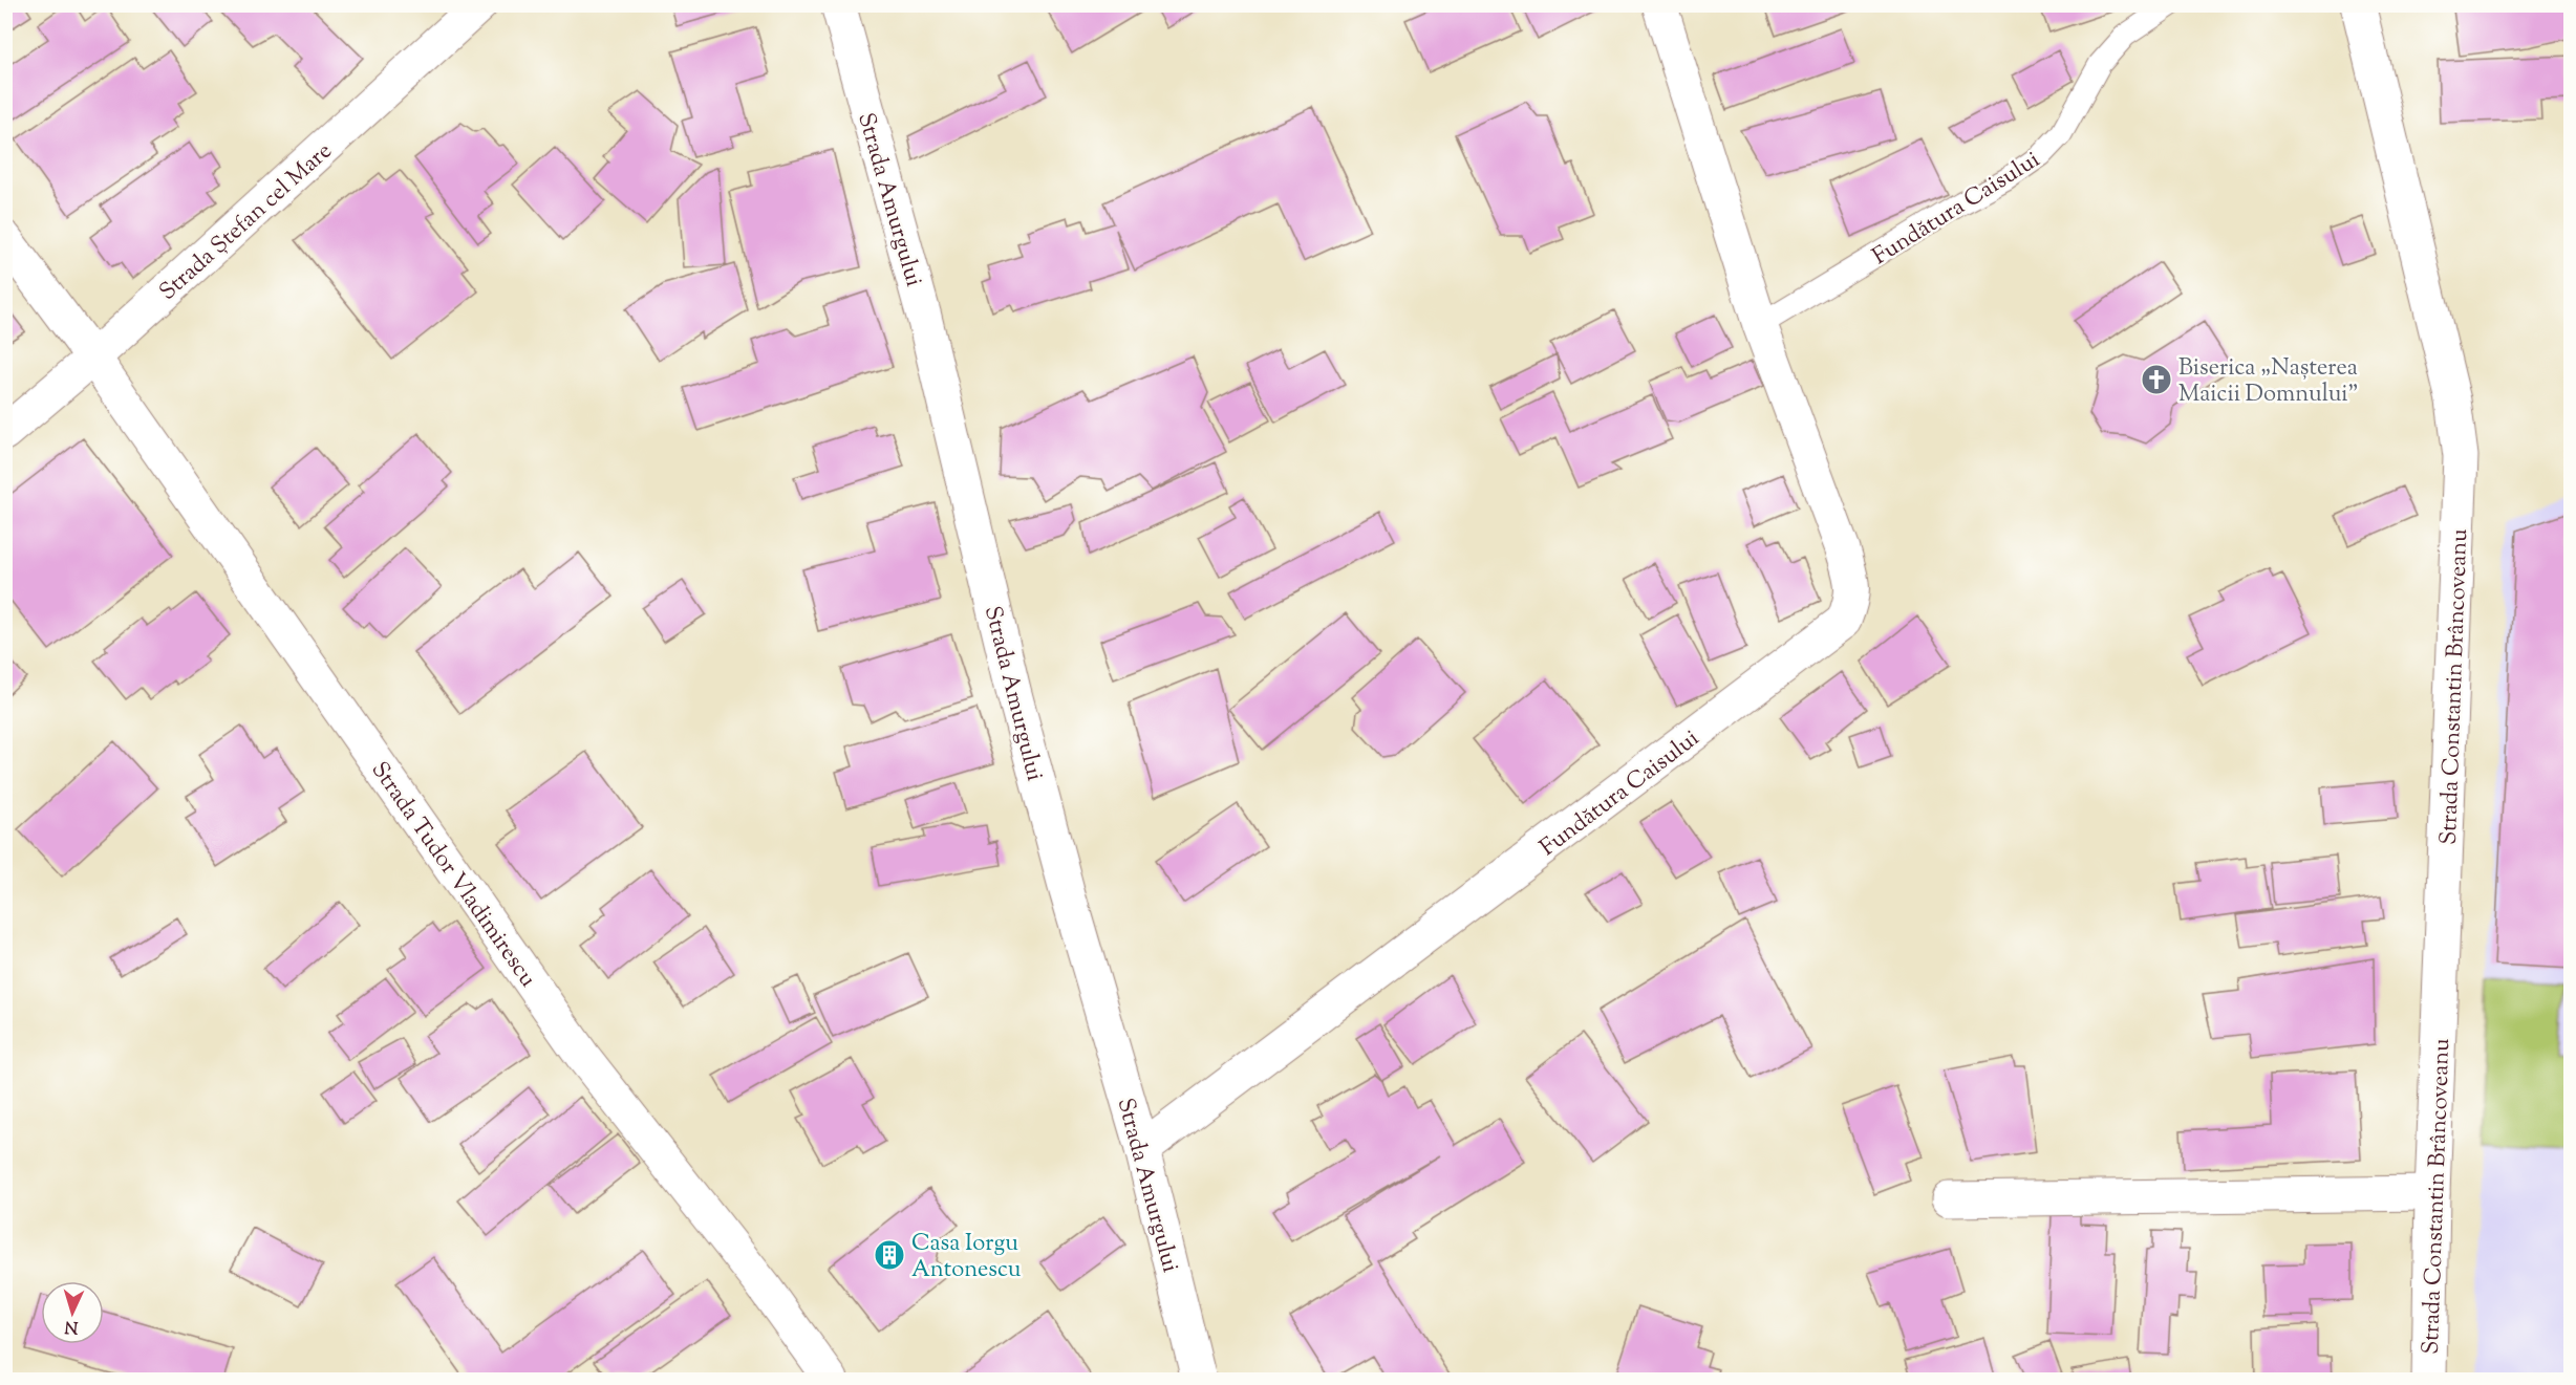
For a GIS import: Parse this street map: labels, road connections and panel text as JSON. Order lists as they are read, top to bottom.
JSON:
{
  "streets": {
    "street": [
      "Strada Amurgului",
      "Fundătura Caisului",
      "Strada Ștefan cel Mare",
      "Strada Constantin Brâncoveanu",
      "Strada Tudor Vladimirescu"
    ]
  },
  "crossings": [
    ["Strada Amurgului", "Fundătura Caisului"],
    ["Strada Ștefan cel Mare", "Strada Tudor Vladimirescu"]
  ],
  "places": {
    "church": ["Biserica „Nașterea Maicii Domnului”"],
    "building": ["Casa Iorgu Antonescu"]
  },
  "north": "bottom"
}
